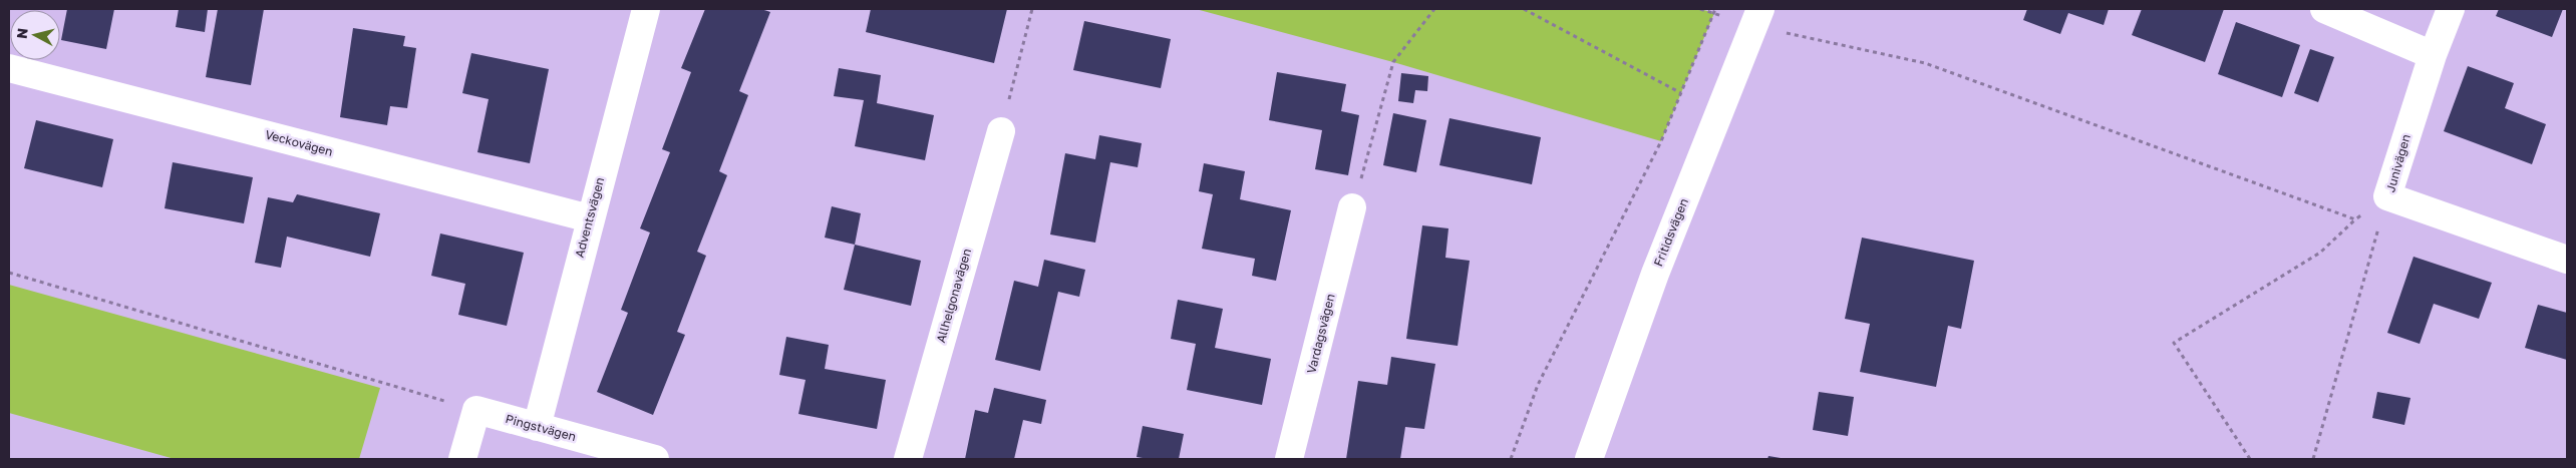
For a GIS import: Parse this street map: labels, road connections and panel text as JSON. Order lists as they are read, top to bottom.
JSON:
{
  "streets": {
    "street": [
      "Veckovägen",
      "Junivägen",
      "Adventsvägen",
      "Fritidsvägen",
      "Allhelgonavägen",
      "Vardagsvägen",
      "Pingstvägen"
    ]
  },
  "crossings": [
    ["Veckovägen", "Adventsvägen"],
    ["Adventsvägen", "Pingstvägen"]
  ],
  "north": "left"
}
